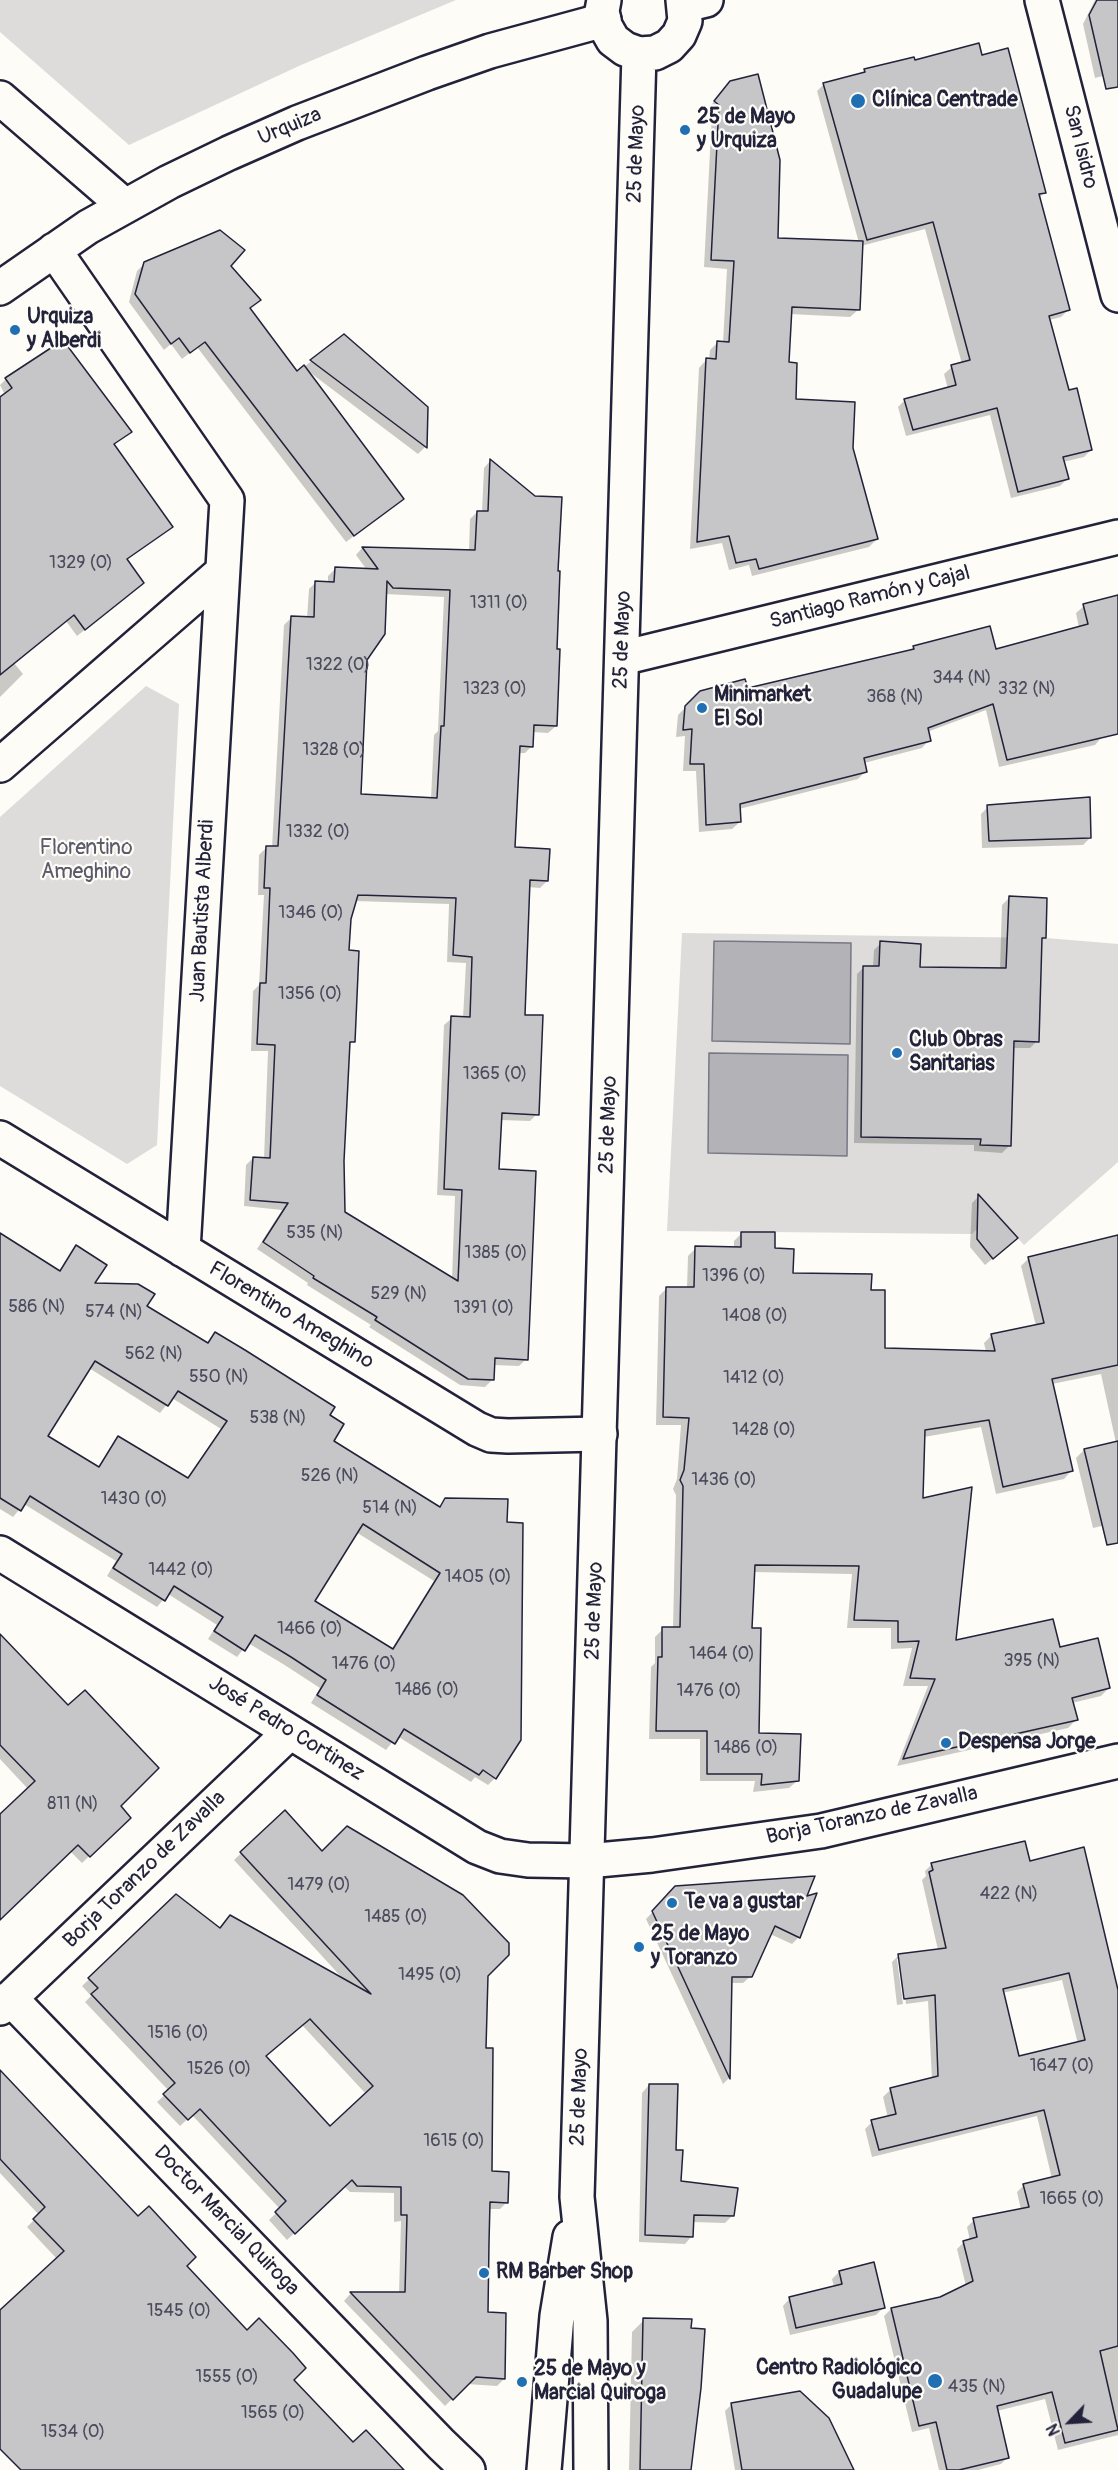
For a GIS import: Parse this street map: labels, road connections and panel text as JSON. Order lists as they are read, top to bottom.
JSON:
{
  "streets": {
    "street": [
      "Urquiza",
      "San Isidro",
      "25 de Mayo",
      "Santiago Ramón y Cajal",
      "Juan Bautista Alberdi",
      "Florentino Ameghino",
      "José Pedro Cortinez",
      "Borja Toranzo de Zavalla",
      "Doctor Marcial Quiroga"
    ]
  },
  "crossings": [
    ["Urquiza", "Juan Bautista Alberdi"],
    ["25 de Mayo", "Santiago Ramón y Cajal"],
    ["25 de Mayo", "Florentino Ameghino"],
    ["25 de Mayo", "José Pedro Cortinez"],
    ["25 de Mayo", "Borja Toranzo de Zavalla"],
    ["Juan Bautista Alberdi", "Florentino Ameghino"],
    ["José Pedro Cortinez", "Borja Toranzo de Zavalla"],
    ["Borja Toranzo de Zavalla", "Doctor Marcial Quiroga"]
  ],
  "parks": ["Florentino Ameghino"],
  "places": [
    "Clínica Centrade",
    "25 de Mayo y Urquiza",
    "Urquiza y Alberdi",
    "Minimarket El Sol",
    "Club Obras Sanitarias",
    "Despensa Jorge",
    "Te va a gustar",
    "25 de Mayo y Toranzo",
    "RM Barber Shop",
    "Centro Radiológico Guadalupe",
    "25 de Mayo y Marcial Quiroga"
  ],
  "house_numbers": [
    "1329 (O)",
    "1311 (O)",
    "1322 (O)",
    "344 (N)",
    "1323 (O)",
    "332 (N)",
    "368 (N)",
    "1328 (O)",
    "1332 (O)",
    "1346 (O)",
    "1356 (O)",
    "1365 (O)",
    "535 (N)",
    "1385 (O)",
    "1396 (O)",
    "529 (N)",
    "586 (N)",
    "1391 (O)",
    "574 (N)",
    "1408 (O)",
    "562 (N)",
    "550 (N)",
    "1412 (O)",
    "538 (N)",
    "1428 (O)",
    "526 (N)",
    "1436 (O)",
    "1430 (O)",
    "514 (N)",
    "1442 (O)",
    "1405 (O)",
    "1466 (O)",
    "1464 (O)",
    "395 (N)",
    "1476 (O)",
    "1486 (O)",
    "1476 (O)",
    "1486 (O)",
    "811 (N)",
    "1479 (O)",
    "422 (N)",
    "1485 (O)",
    "1495 (O)",
    "1516 (O)",
    "1647 (O)",
    "1526 (O)",
    "1615 (O)",
    "1665 (O)",
    "1545 (O)",
    "1555 (O)",
    "435 (N)",
    "1565 (O)",
    "1534 (O)"
  ],
  "north": "bottom left"
}
